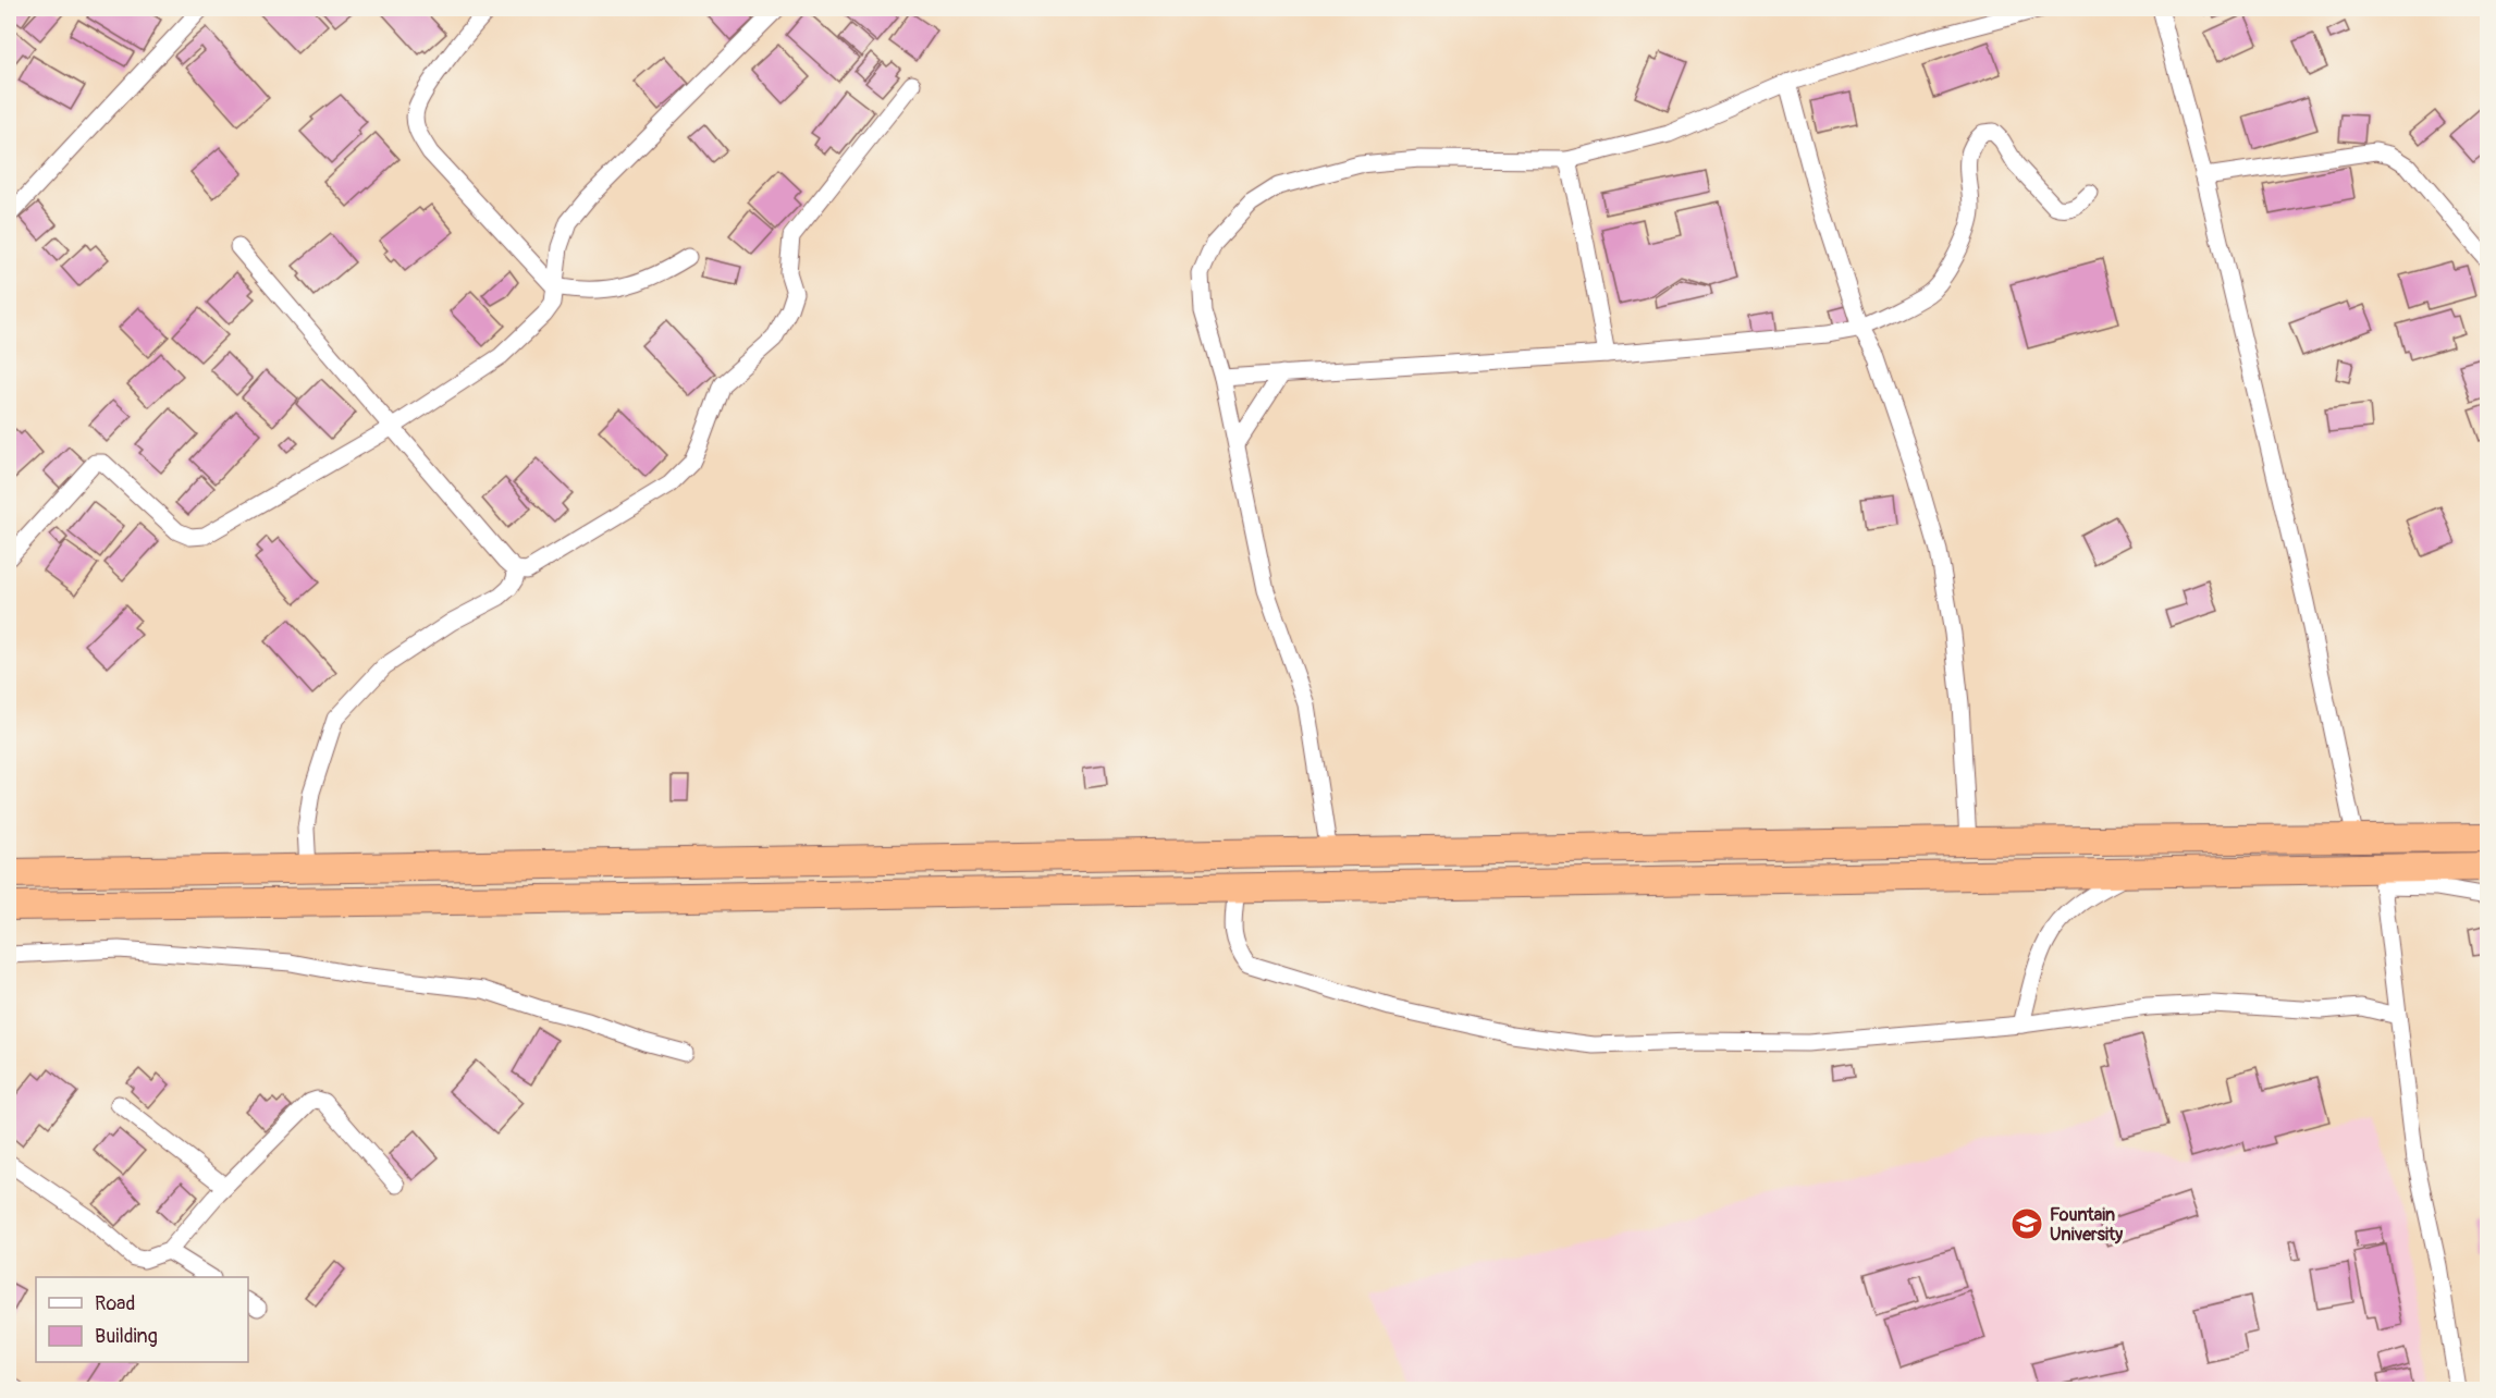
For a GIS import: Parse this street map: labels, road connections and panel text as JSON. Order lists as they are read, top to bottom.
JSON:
{
  "places": {
    "school or university": ["Fountain University"]
  },
  "legend": ["Road", "Building"]
}
